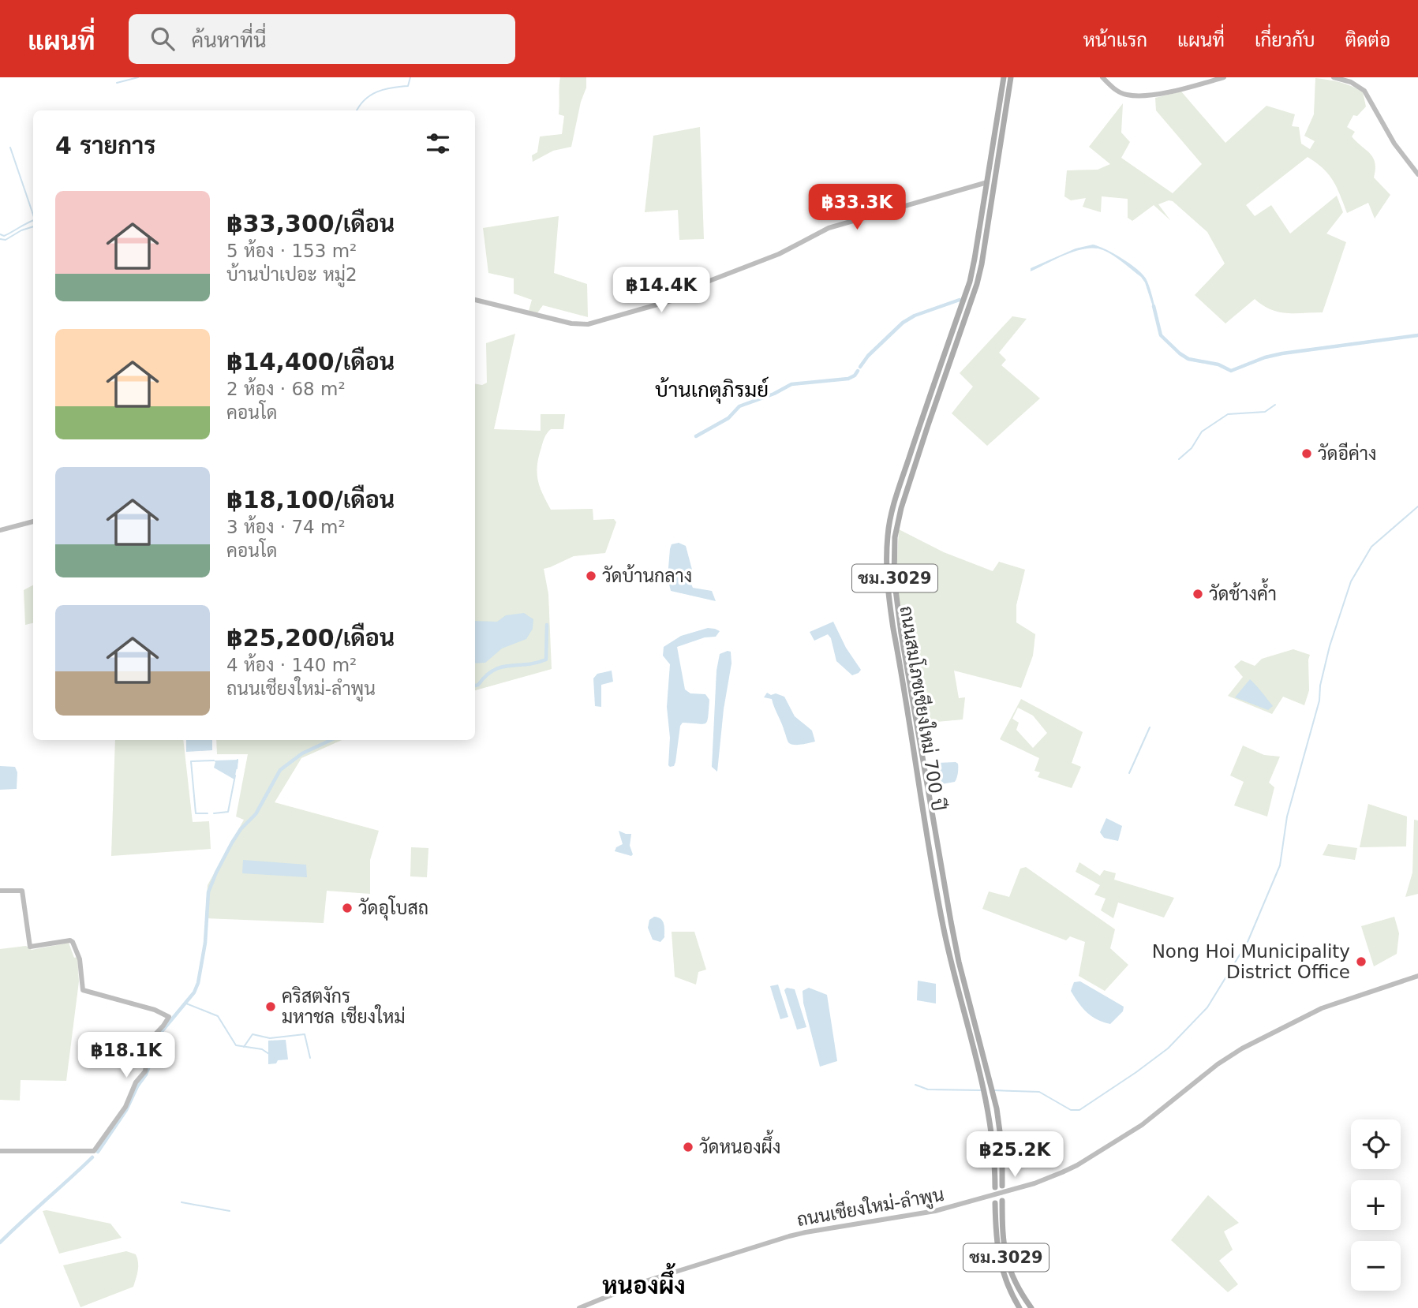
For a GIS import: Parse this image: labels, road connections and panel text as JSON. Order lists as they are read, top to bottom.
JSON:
{
  "streets": {
    "main road": ["ชม.3029", "ถนนสมโภชเชียงใหม่ 700 ปี"],
    "street": ["ถนนเชียงใหม่-ลำพูน"]
  },
  "districts": ["บ้านเกตุภิรมย์", "หนองผึ้ง"],
  "places": [
    "วัดอีค่าง",
    "วัดบ้านกลาง",
    "วัดช้างค้ำ",
    "วัดอุโบสถ",
    "Nong Hoi Municipality District Office",
    "คริสตงักร มหาชล เชียงใหม่",
    "วัดหนองผึ้ง"
  ],
  "page": {
    "header": "แผนที่",
    "search": "ค้นหาที่นี่",
    "nav": [
      "หน้าแรก",
      "แผนที่",
      "เกี่ยวกับ",
      "ติดต่อ"
    ],
    "heading": "4 รายการ",
    "list": [
      {
        "name": "฿33,300/เดือน",
        "note": "5 ห้อง · 153 m² · บ้านป่าเปอะ หมู่2"
      },
      {
        "name": "฿14,400/เดือน",
        "note": "2 ห้อง · 68 m² · คอนโด"
      },
      {
        "name": "฿18,100/เดือน",
        "note": "3 ห้อง · 74 m² · คอนโด"
      },
      {
        "name": "฿25,200/เดือน",
        "note": "4 ห้อง · 140 m² · ถนนเชียงใหม่-ลำพูน"
      }
    ],
    "price": [
      "฿33.3K",
      "฿14.4K",
      "฿18.1K",
      "฿25.2K"
    ],
    "map_buttons": ["+", "−"]
  }
}
